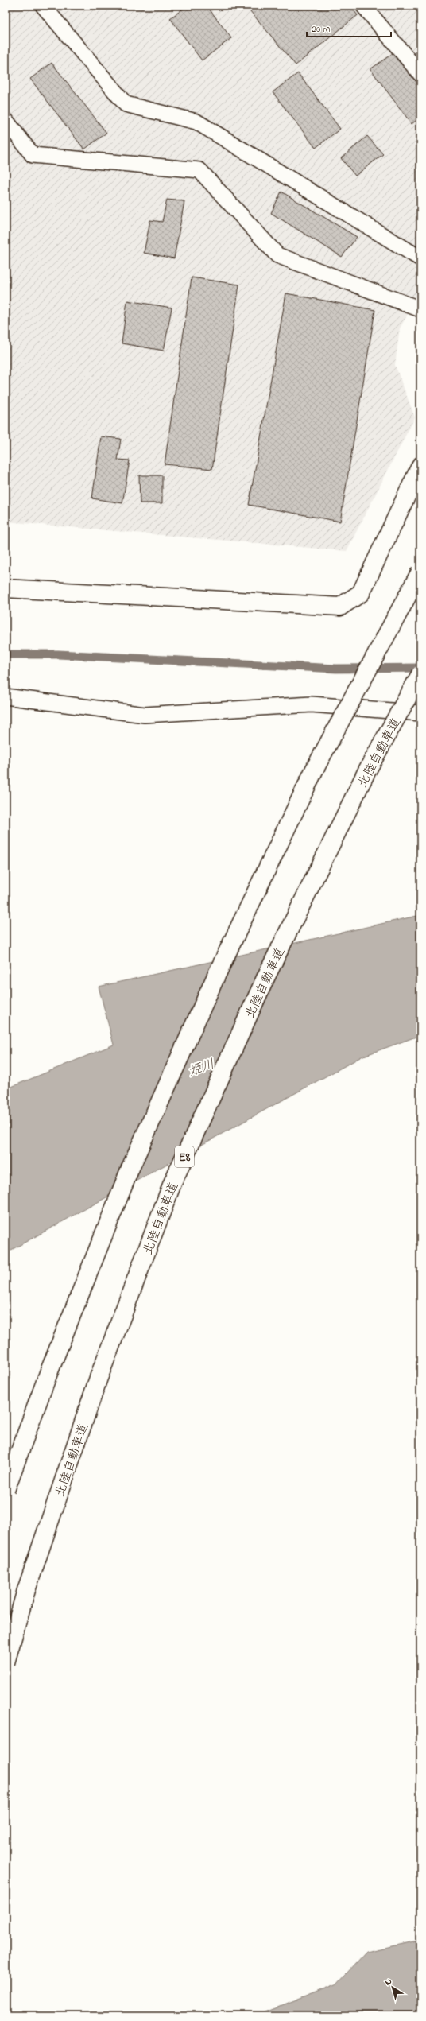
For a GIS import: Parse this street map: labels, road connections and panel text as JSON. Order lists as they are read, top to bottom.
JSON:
{
  "streets": {
    "main road": ["北陸自動車道", "E8"]
  },
  "water": ["姫川"],
  "scale_bar": "20 m",
  "north": "top left"
}
